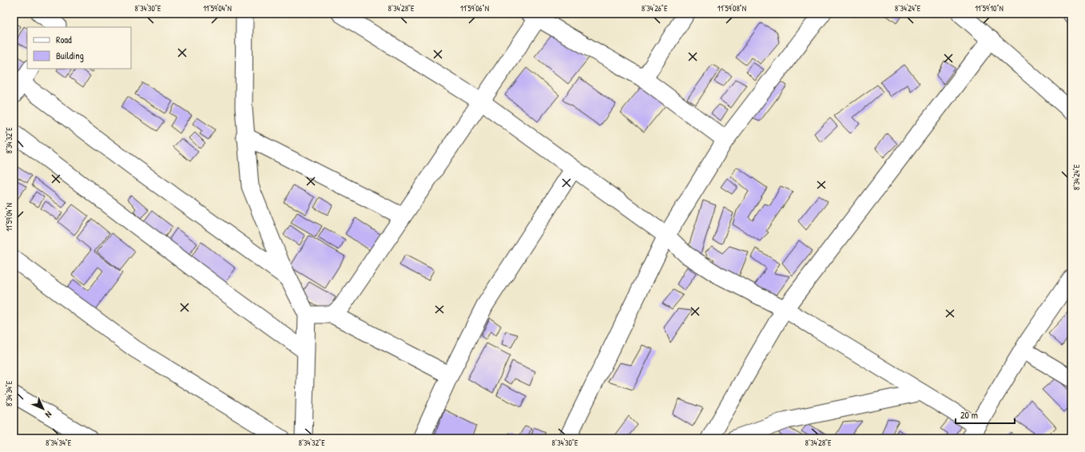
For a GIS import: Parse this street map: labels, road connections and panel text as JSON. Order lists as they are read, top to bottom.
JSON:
{
  "legend": ["Road", "Building"],
  "scale_bar": "20 m",
  "north": "bottom right",
  "coordinates": [
    "8°34'30\"E",
    "11°59'04\"N",
    "8°34'28\"E",
    "11°59'06\"N",
    "8°34'26\"E",
    "11°59'08\"N",
    "8°34'24\"E",
    "11°59'10\"N",
    "8°34'32\"E",
    "8°34'34\"E"
  ]
}
